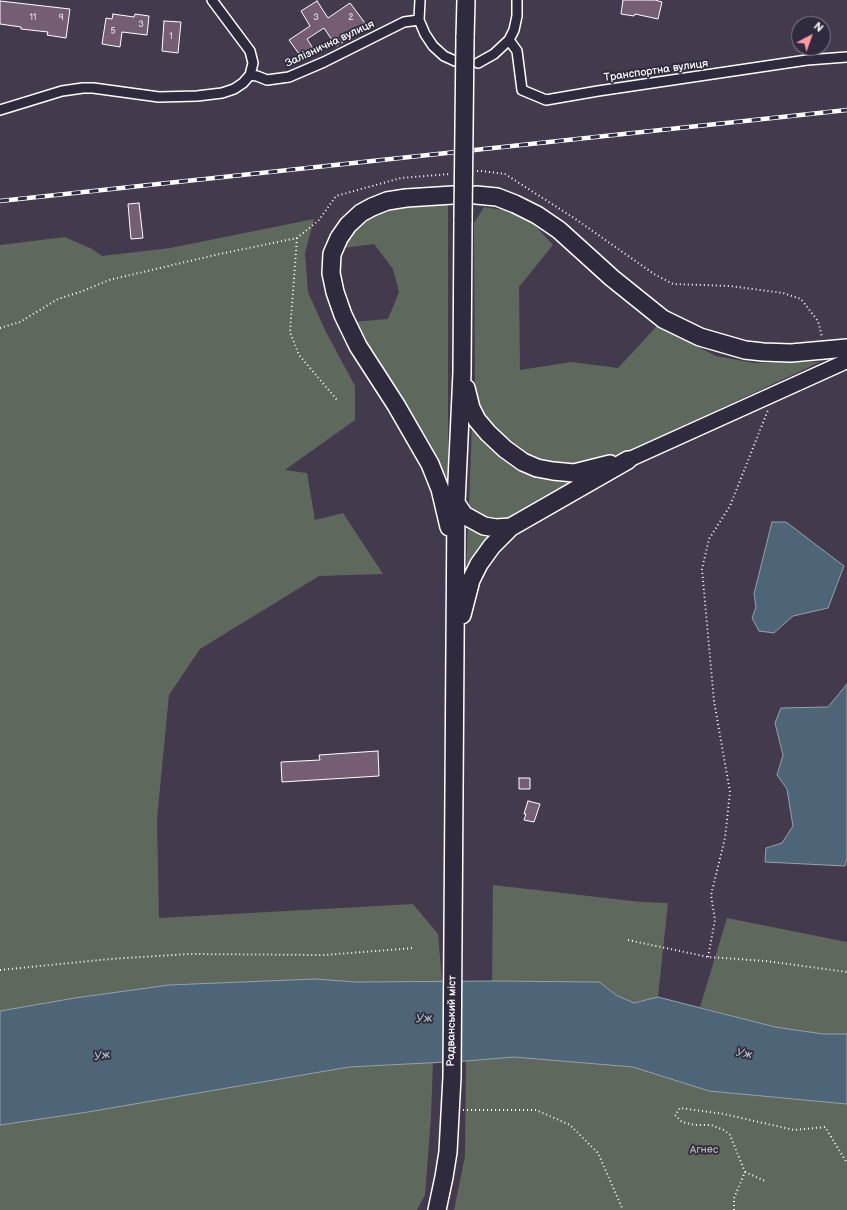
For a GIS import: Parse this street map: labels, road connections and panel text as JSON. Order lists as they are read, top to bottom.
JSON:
{
  "streets": {
    "highway": ["Радванський міст"],
    "street": ["Залізнична вулиця", "Транспортна вулиця"]
  },
  "water": ["Уж"],
  "parks": ["Агнес"],
  "house_numbers": [
    "11",
    "9",
    "3",
    "2",
    "3",
    "5",
    "1"
  ],
  "north": "top right"
}
